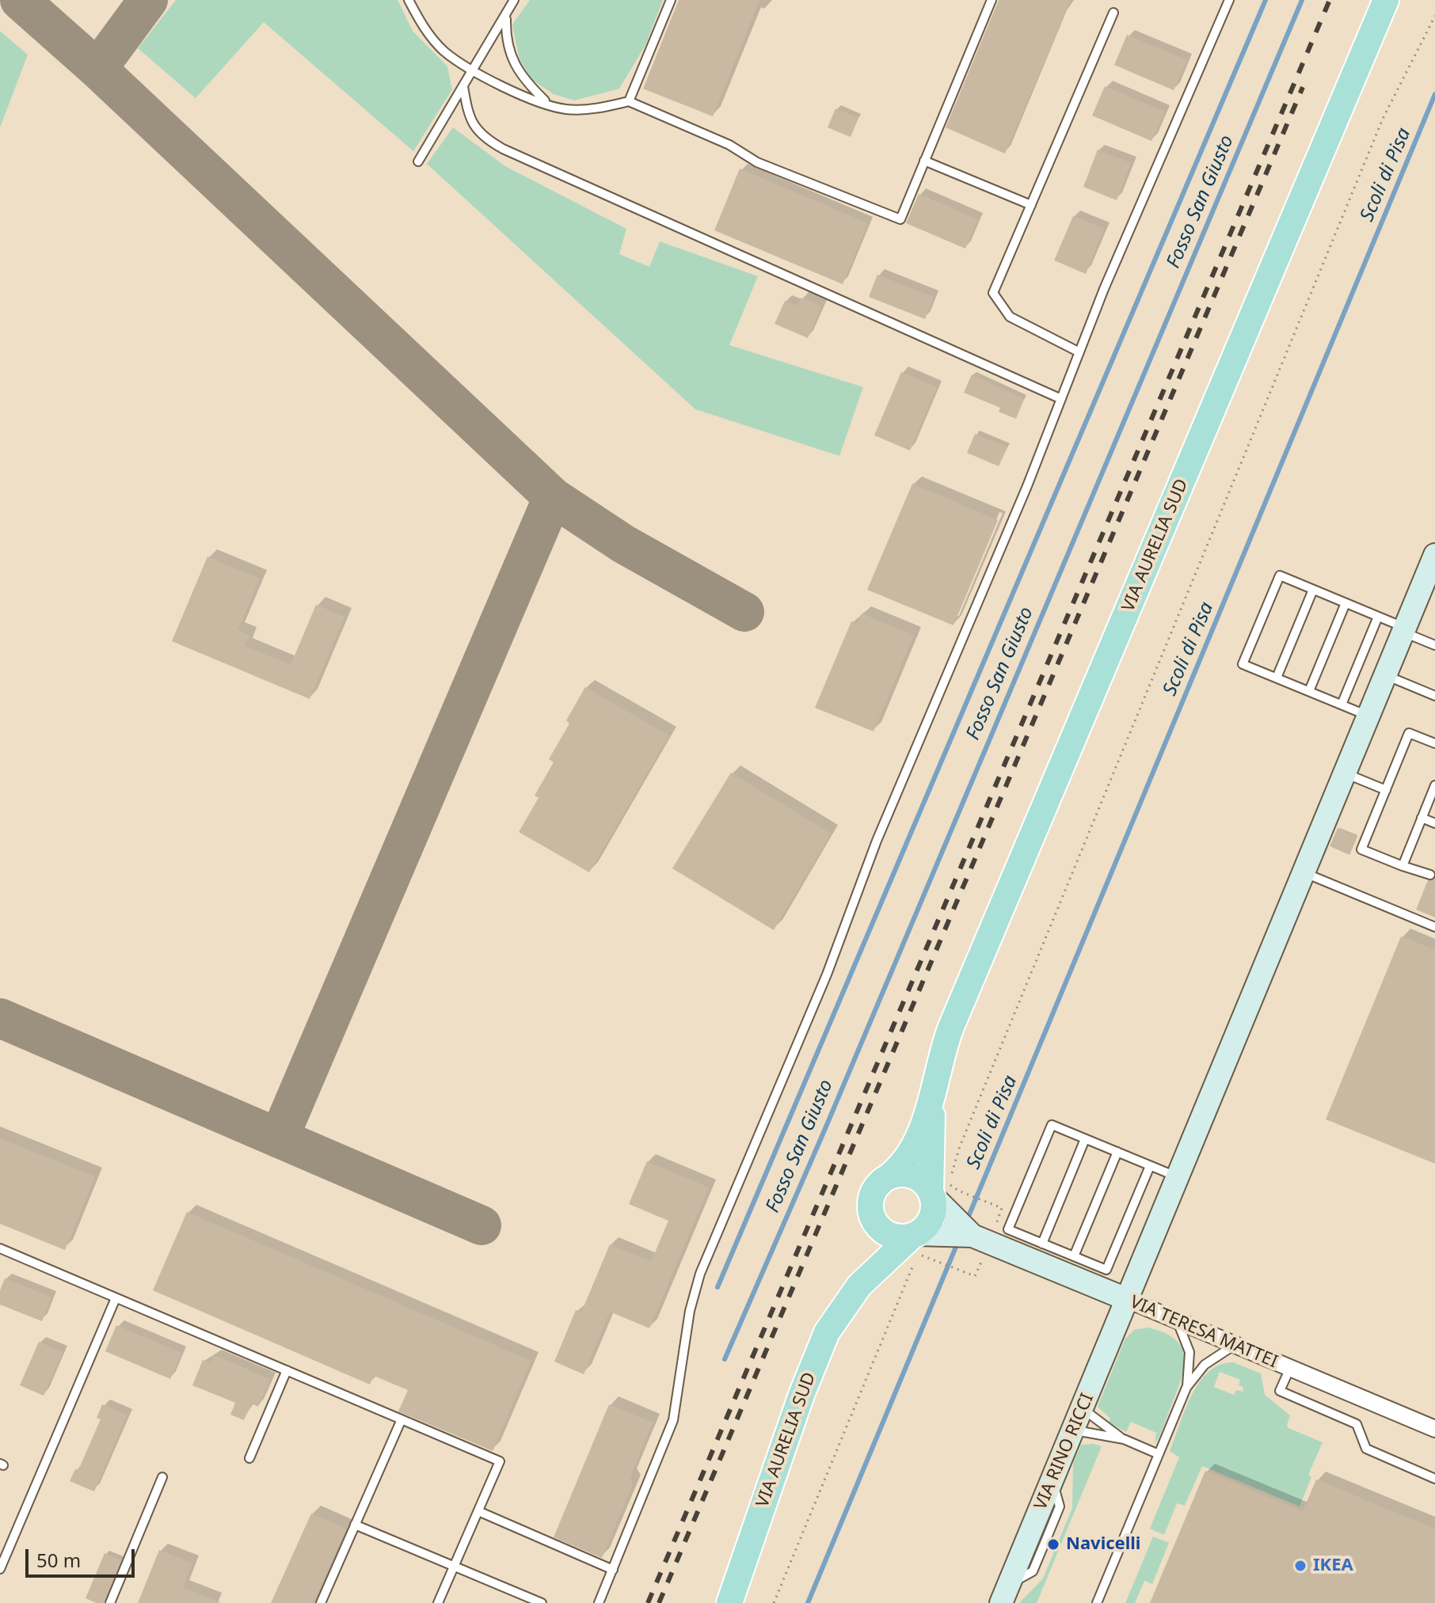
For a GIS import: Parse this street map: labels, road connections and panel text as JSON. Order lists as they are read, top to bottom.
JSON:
{
  "streets": {
    "main road": ["VIA AURELIA SUD"],
    "street": ["VIA TERESA MATTEI", "VIA RINO RICCI"]
  },
  "crossings": [
    ["VIA TERESA MATTEI", "VIA RINO RICCI"]
  ],
  "water": ["Scoli di Pisa", "Fosso San Giusto"],
  "places": ["Navicelli", "IKEA"],
  "scale_bar": "50 m"
}
